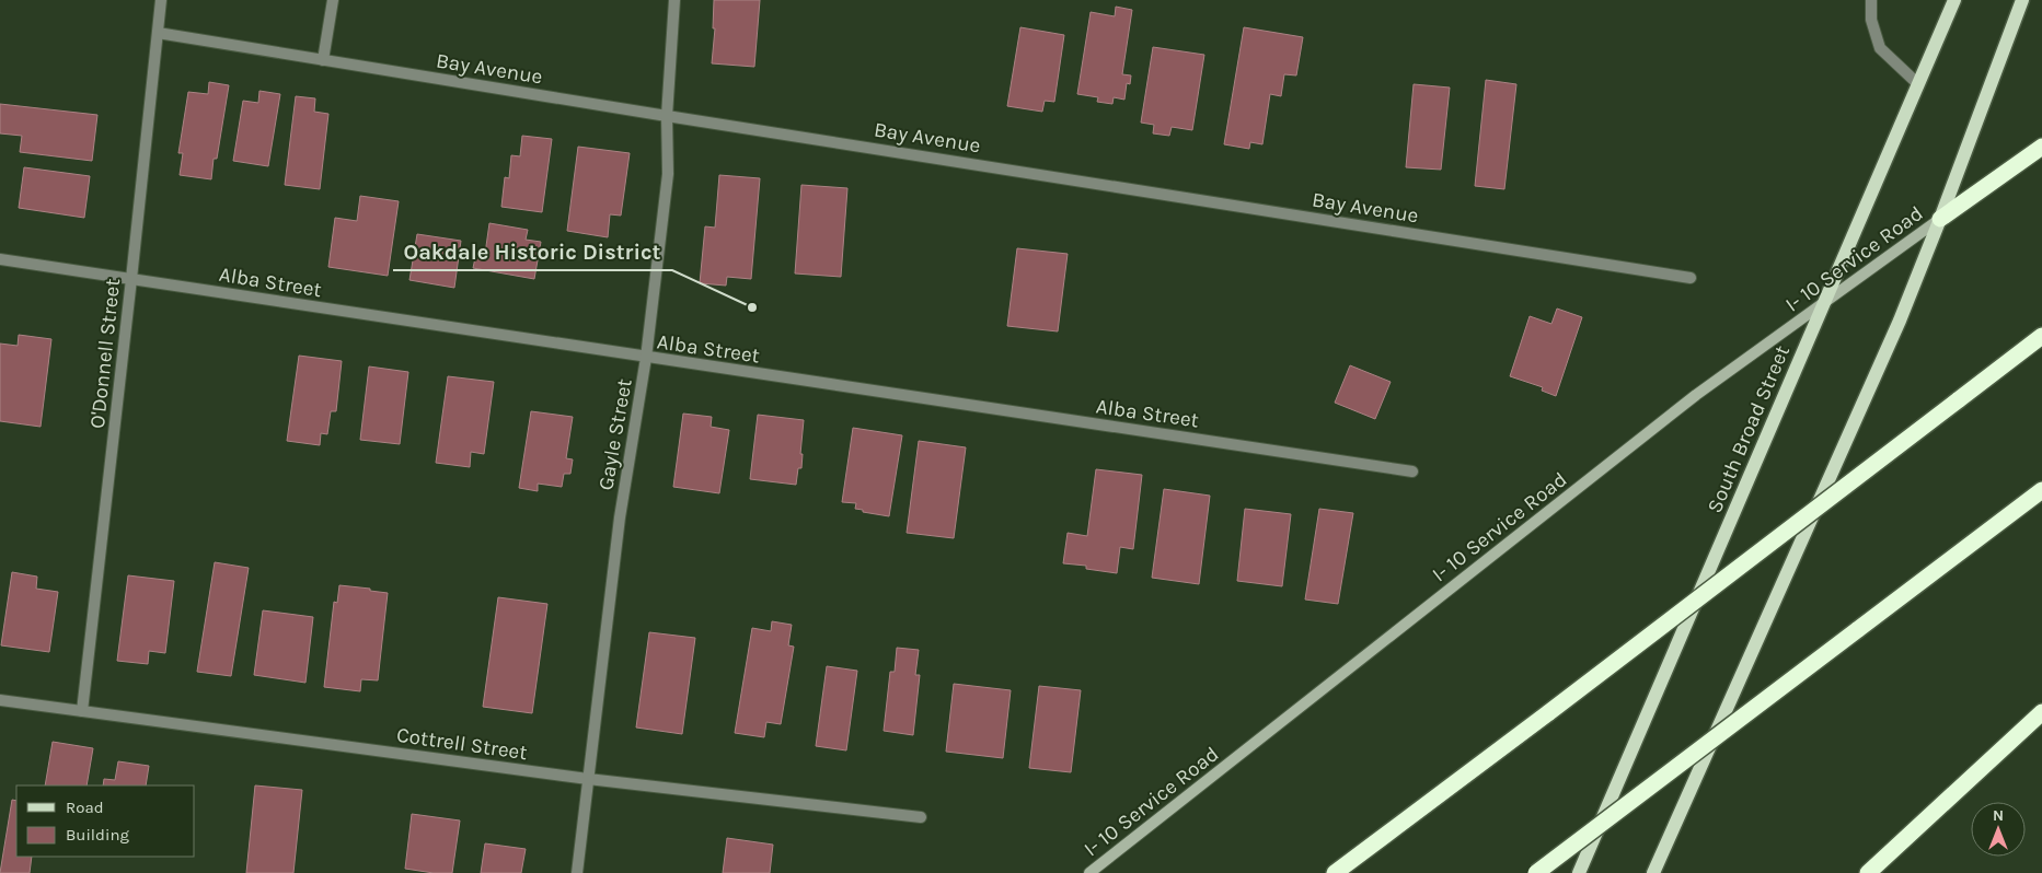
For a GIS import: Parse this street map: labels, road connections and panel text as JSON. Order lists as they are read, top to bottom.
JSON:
{
  "streets": {
    "main road": ["I- 10 Service Road", "South Broad Street"],
    "street": [
      "Bay Avenue",
      "Alba Street",
      "O'Donnell Street",
      "Gayle Street",
      "Cottrell Street"
    ]
  },
  "crossings": [
    ["Bay Avenue", "O'Donnell Street"],
    ["Bay Avenue", "Gayle Street"],
    ["I- 10 Service Road", "South Broad Street"],
    ["Alba Street", "O'Donnell Street"],
    ["Alba Street", "Gayle Street"],
    ["O'Donnell Street", "Cottrell Street"],
    ["Gayle Street", "Cottrell Street"]
  ],
  "places": ["Oakdale Historic District"],
  "legend": ["Road", "Building"],
  "north": "top"
}
